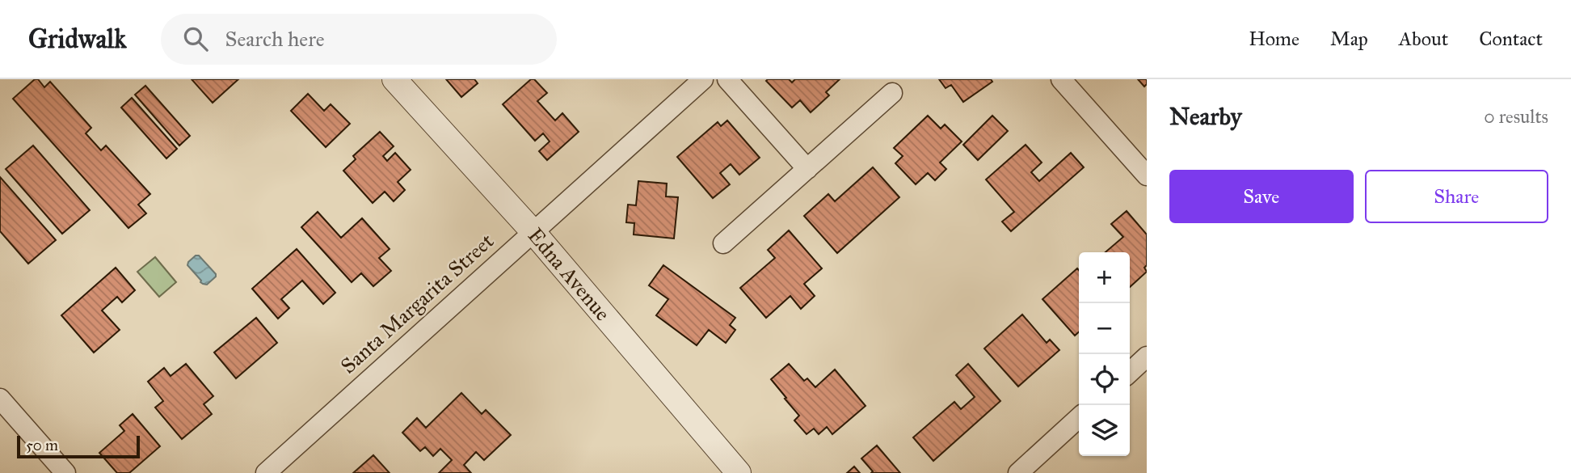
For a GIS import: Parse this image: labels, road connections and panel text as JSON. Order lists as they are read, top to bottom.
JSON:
{
  "streets": {
    "street": ["Edna Avenue", "Santa Margarita Street"]
  },
  "crossings": [
    ["Edna Avenue", "Santa Margarita Street"]
  ],
  "scale_bar": "50 m",
  "page": {
    "header": "Gridwalk",
    "search": "Search here",
    "nav": [
      "Home",
      "Map",
      "About",
      "Contact"
    ],
    "heading": ["Nearby", "0 results"],
    "buttons": ["Save", "Share"],
    "map_buttons": ["+", "−"],
    "scale": "50 m"
  }
}
